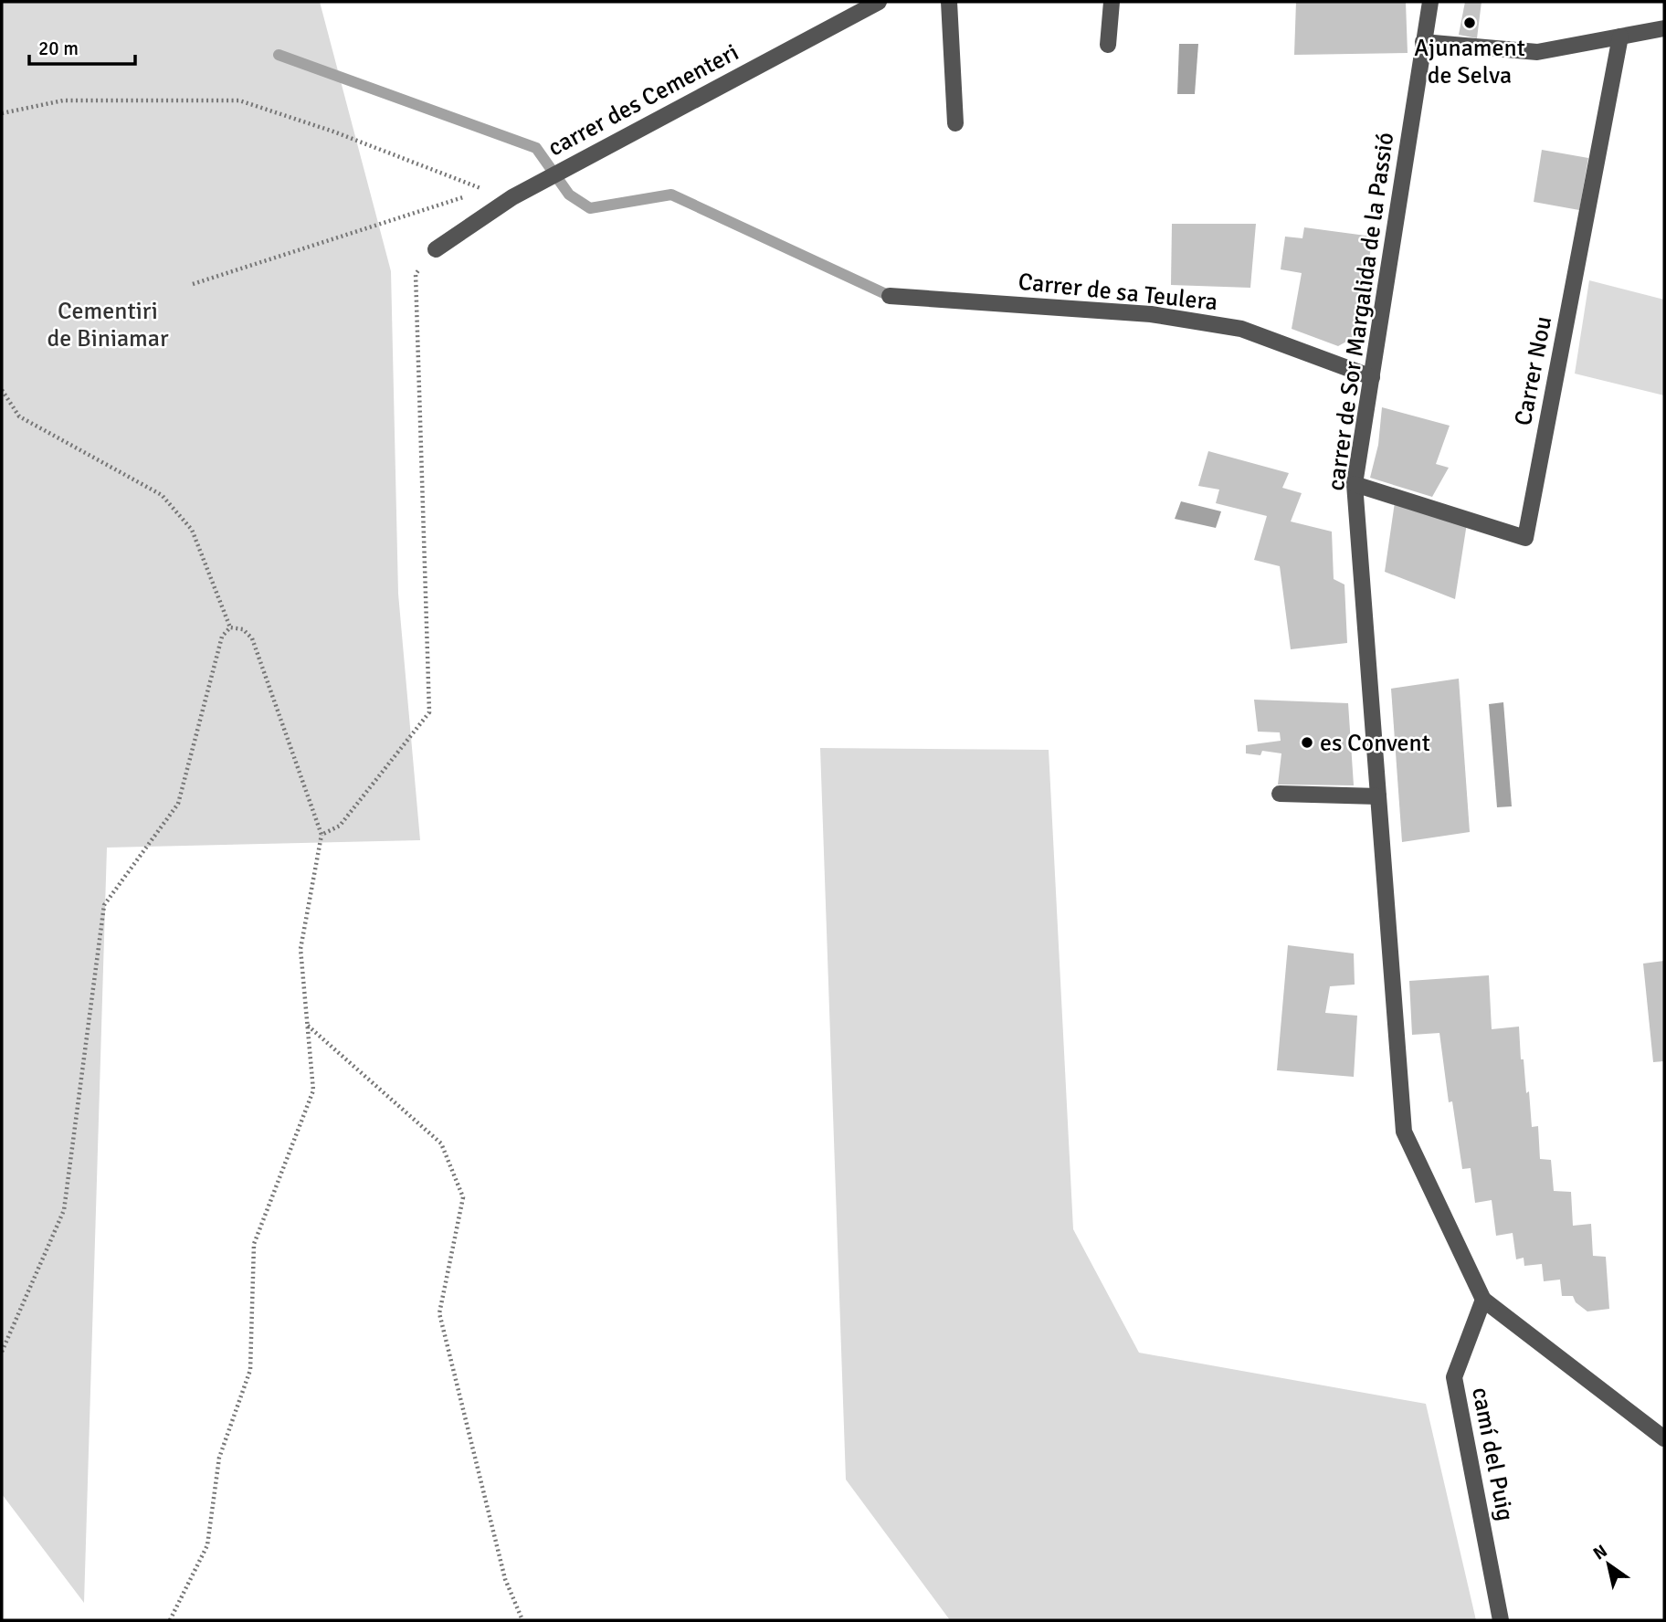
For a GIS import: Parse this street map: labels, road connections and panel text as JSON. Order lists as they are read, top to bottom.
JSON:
{
  "streets": {
    "street": [
      "carrer des Cementeri",
      "Carrer de sa Teulera",
      "carrer de Sor Margalida de la Passió",
      "Carrer Nou",
      "camí del Puig"
    ]
  },
  "crossings": [
    ["Carrer de sa Teulera", "carrer de Sor Margalida de la Passió"],
    ["carrer de Sor Margalida de la Passió", "Carrer Nou"],
    ["carrer de Sor Margalida de la Passió", "camí del Puig"]
  ],
  "parks": ["Cementiri de Biniamar"],
  "places": ["Ajunament de Selva", "es Convent"],
  "scale_bar": "20 m",
  "north": "top left"
}
